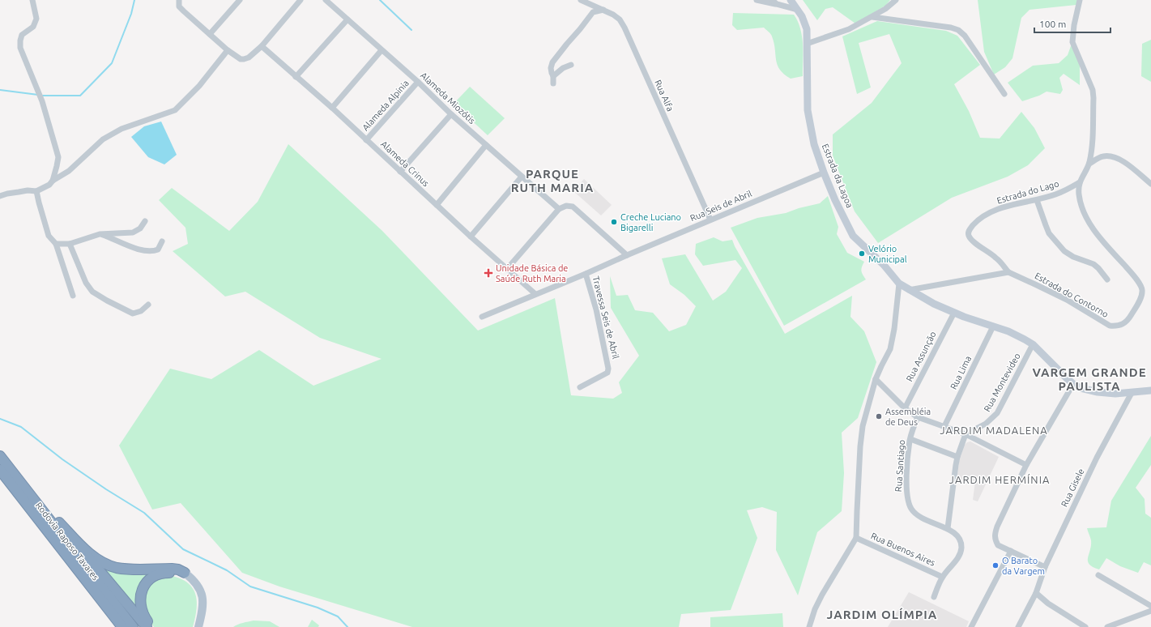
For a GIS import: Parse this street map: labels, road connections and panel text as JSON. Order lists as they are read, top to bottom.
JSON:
{
  "streets": {
    "highway": ["Rodovia Raposo Tavares"],
    "street": [
      "Rua Alfa",
      "Alameda Miozótis",
      "Alameda Alpinia",
      "Alameda Crinus",
      "Estrada da Lagoa",
      "Estrada do Lago",
      "Rua Seis de Abril",
      "Estrada do Contorno",
      "Travessa Seis de Abril",
      "Rua Assunção",
      "Rua Lima",
      "Rua Montevideo",
      "Rua Santiago",
      "Rua Gisele",
      "Rua Buenos Aires"
    ]
  },
  "crossings": [
    ["Rua Alfa", "Rua Seis de Abril"],
    ["Alameda Miozótis", "Alameda Alpinia"],
    ["Alameda Alpinia", "Alameda Crinus"],
    ["Alameda Crinus", "Rua Seis de Abril"],
    ["Estrada da Lagoa", "Rua Seis de Abril"],
    ["Estrada da Lagoa", "Rua Assunção"],
    ["Estrada da Lagoa", "Rua Lima"],
    ["Estrada da Lagoa", "Rua Montevideo"],
    ["Estrada do Lago", "Estrada do Contorno"],
    ["Rua Seis de Abril", "Travessa Seis de Abril"],
    ["Rua Santiago", "Rua Buenos Aires"]
  ],
  "districts": [
    "PARQUE RUTH MARIA",
    "VARGEM GRANDE PAULISTA",
    "JARDIM MADALENA",
    "JARDIM HERMÍNIA",
    "JARDIM OLÍMPIA"
  ],
  "places": {
    "other": [
      "Creche Luciano Bigarelli",
      "Velório Municipal",
      "Assembléia de Deus",
      "O Barato da Vargem"
    ],
    "health": ["Unidade Básica de Saúde Ruth Maria"]
  },
  "scale_bar": "100 m"
}
